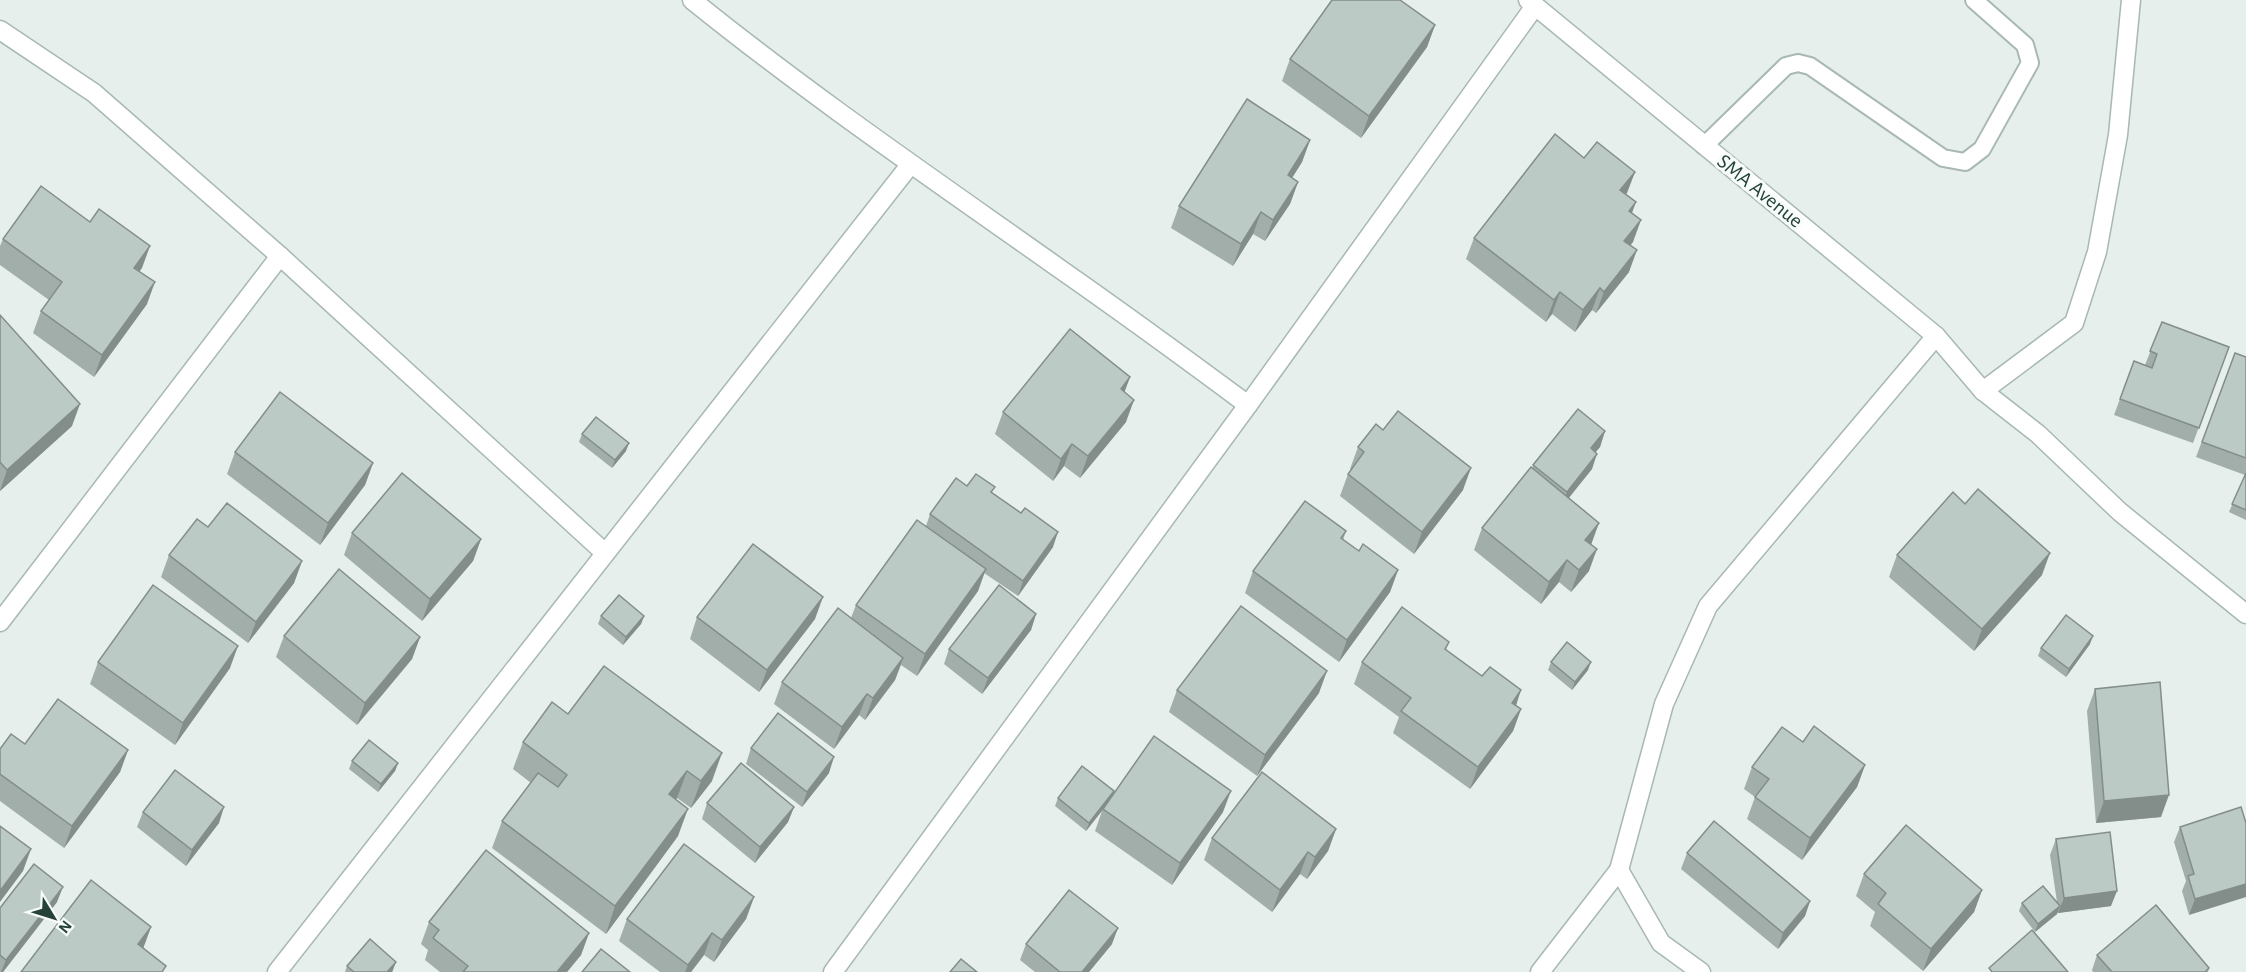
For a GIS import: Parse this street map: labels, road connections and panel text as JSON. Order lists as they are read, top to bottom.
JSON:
{
  "streets": {
    "street": ["SMA Avenue"]
  },
  "north": "bottom right"
}
